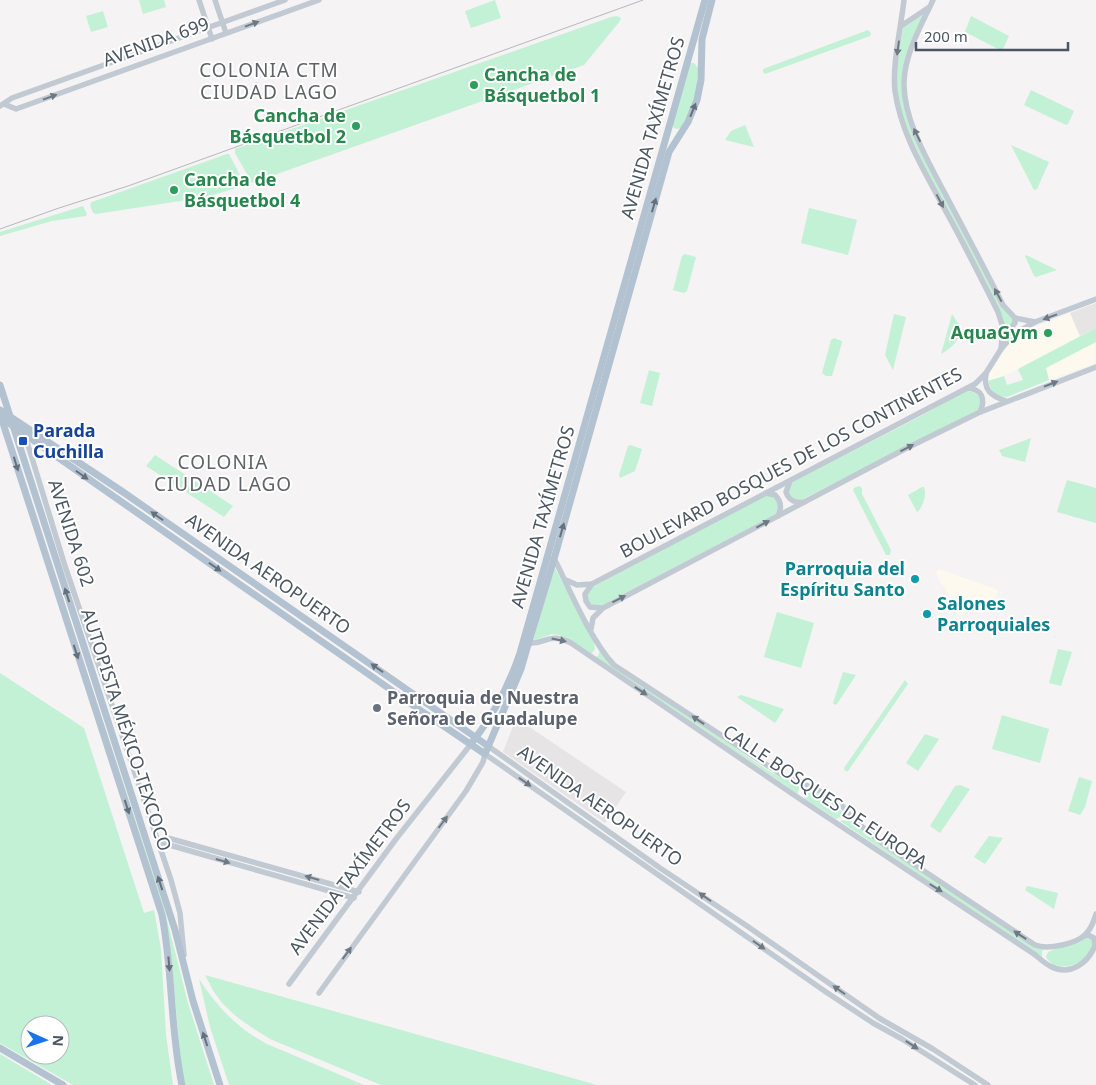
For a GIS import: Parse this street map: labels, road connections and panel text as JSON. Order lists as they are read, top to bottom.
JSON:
{
  "streets": {
    "main road": ["AVENIDA TAXÍMETROS", "AVENIDA AEROPUERTO", "AUTOPISTA MÉXICO-TEXCOCO"],
    "street": [
      "AVENIDA 699",
      "BOULEVARD BOSQUES DE LOS CONTINENTES",
      "AVENIDA 602",
      "CALLE BOSQUES DE EUROPA"
    ]
  },
  "crossings": [
    ["AVENIDA TAXÍMETROS", "AVENIDA AEROPUERTO"],
    ["AVENIDA TAXÍMETROS", "CALLE BOSQUES DE EUROPA"],
    ["AVENIDA 602", "AVENIDA AEROPUERTO"],
    ["AVENIDA 602", "AUTOPISTA MÉXICO-TEXCOCO"],
    ["AVENIDA AEROPUERTO", "AUTOPISTA MÉXICO-TEXCOCO"]
  ],
  "districts": ["COLONIA CTM CIUDAD LAGO", "COLONIA CIUDAD LAGO"],
  "places": {
    "other": [
      "Cancha de Básquetbol 1",
      "Cancha de Básquetbol 2",
      "Cancha de Básquetbol 4",
      "AquaGym",
      "Parroquia del Espíritu Santo",
      "Salones Parroquiales",
      "Parroquia de Nuestra Señora de Guadalupe"
    ],
    "transit": ["Parada Cuchilla"]
  },
  "scale_bar": "200 m",
  "north": "right"
}
